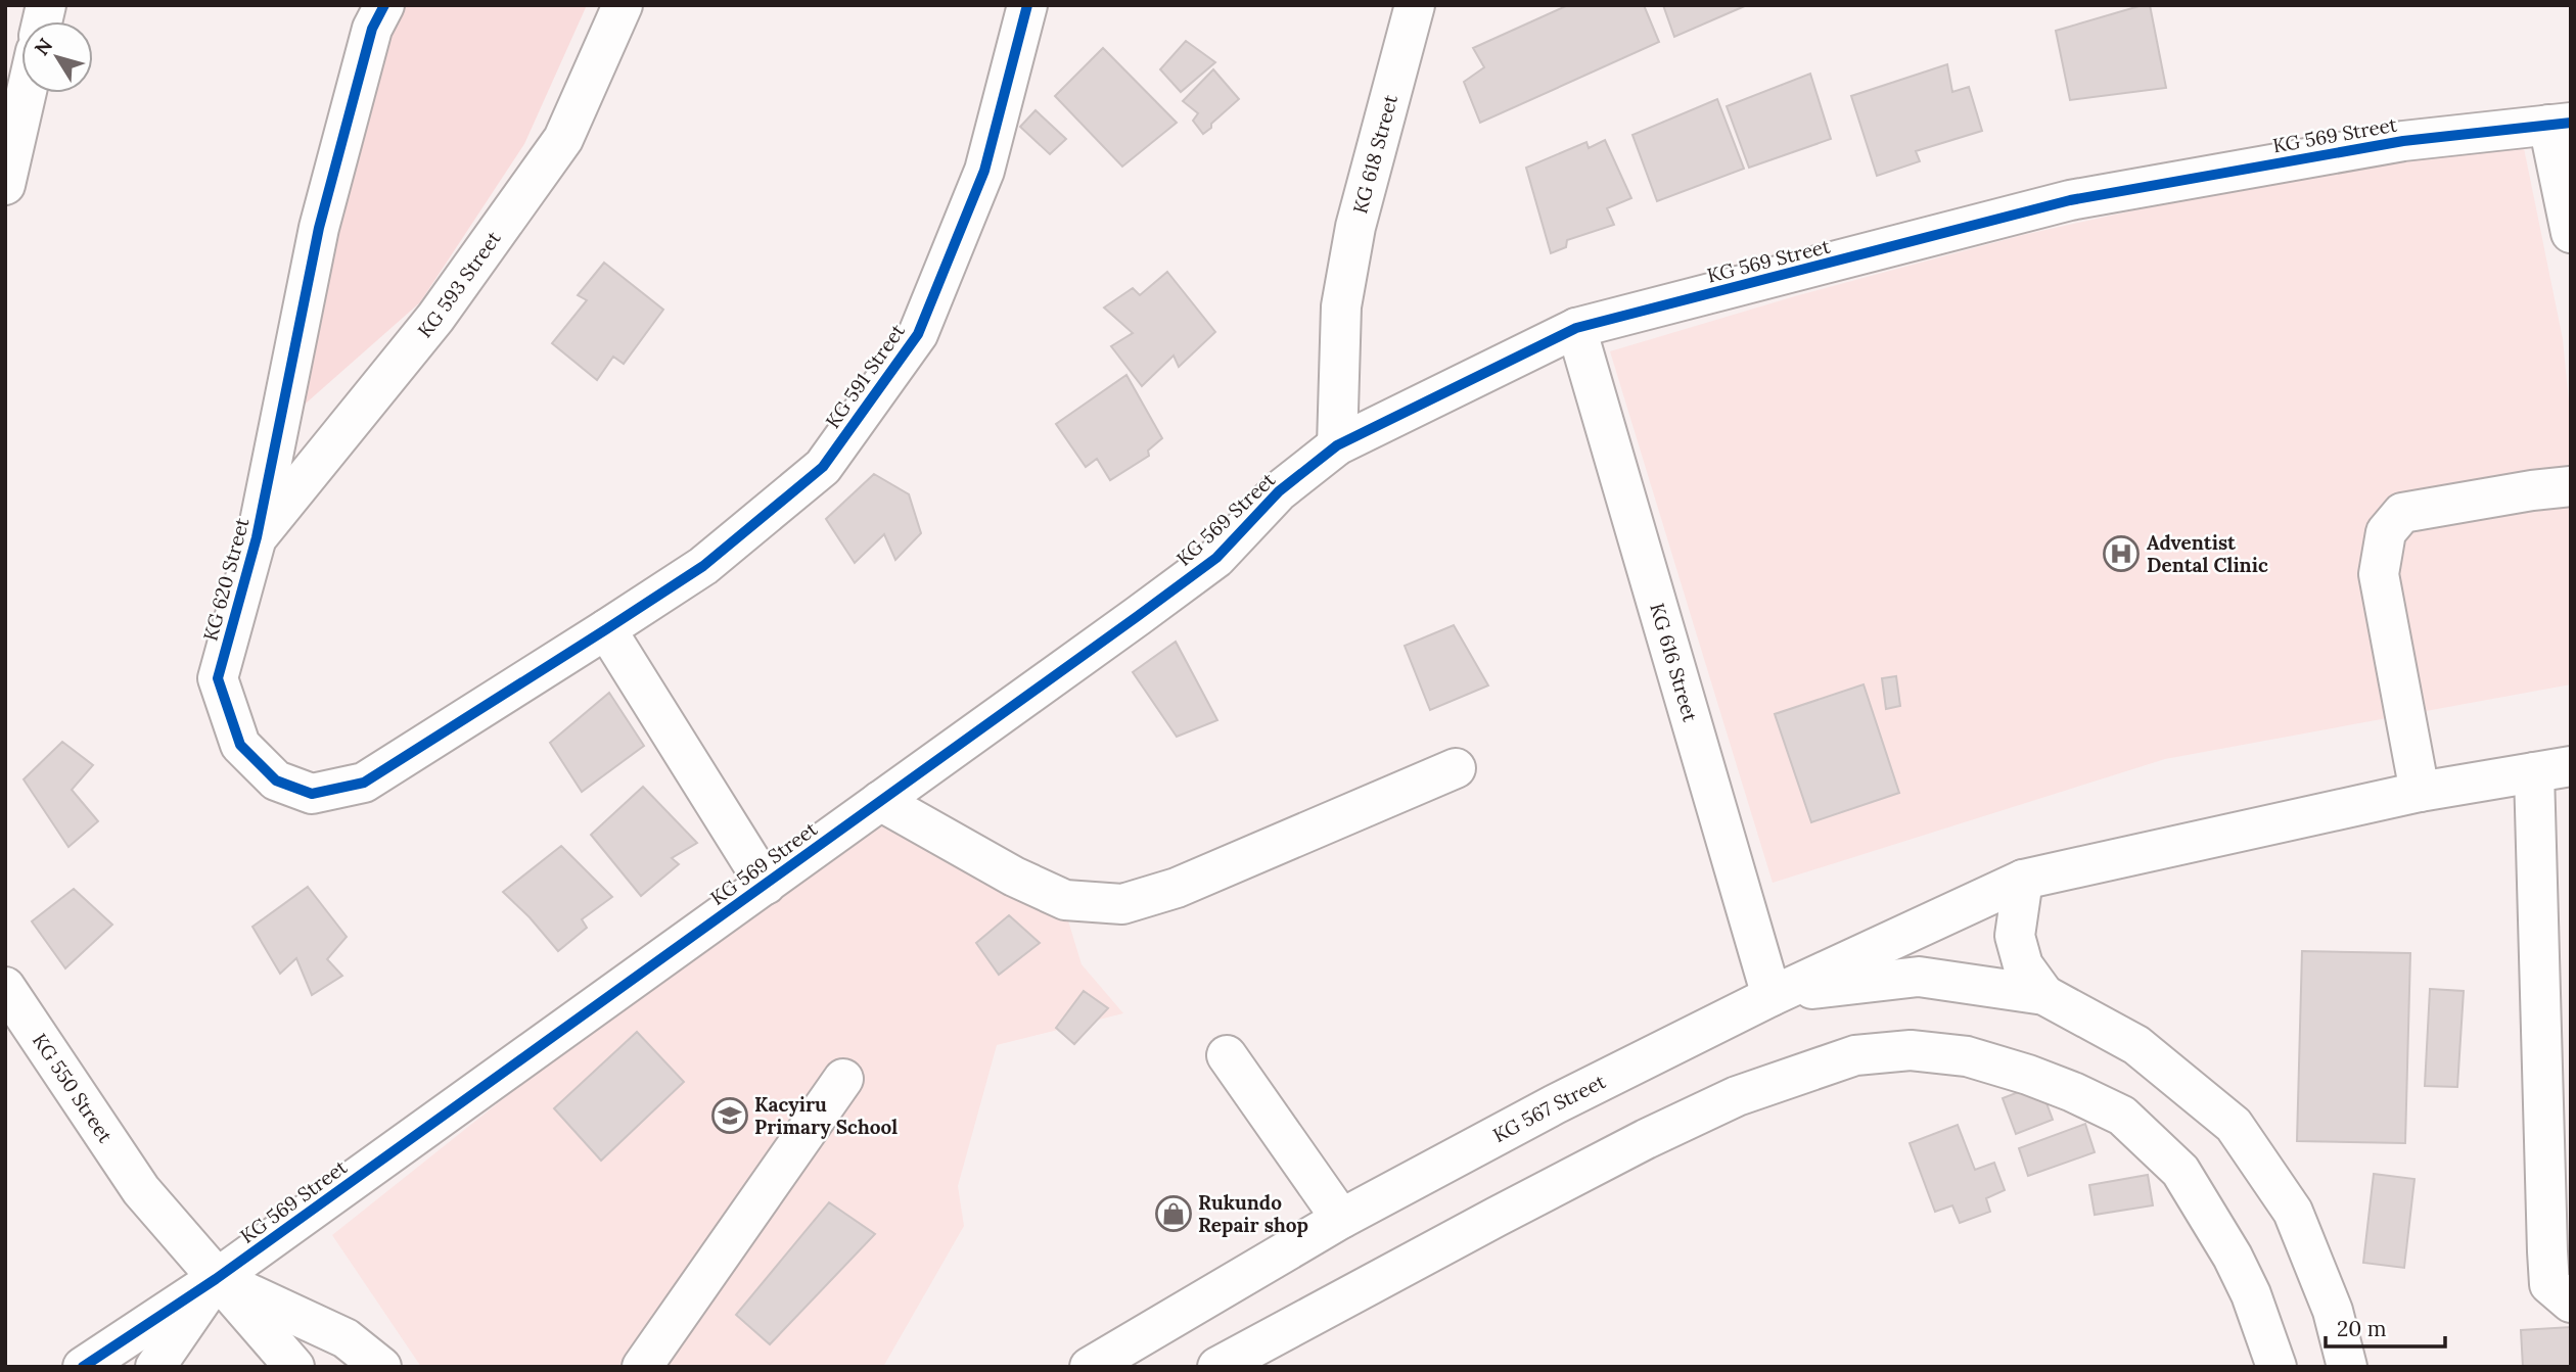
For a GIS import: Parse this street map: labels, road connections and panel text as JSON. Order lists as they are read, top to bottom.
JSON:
{
  "streets": {
    "street": [
      "KG 569 Street",
      "KG 618 Street",
      "KG 593 Street",
      "KG 591 Street",
      "KG 620 Street",
      "KG 616 Street",
      "KG 550 Street",
      "KG 567 Street"
    ]
  },
  "crossings": [
    ["KG 569 Street", "KG 618 Street"],
    ["KG 569 Street", "KG 616 Street"],
    ["KG 569 Street", "KG 550 Street"],
    ["KG 593 Street", "KG 620 Street"],
    ["KG 591 Street", "KG 620 Street"],
    ["KG 616 Street", "KG 567 Street"]
  ],
  "places": {
    "hospital": ["Adventist Dental Clinic"],
    "school or university": ["Kacyiru Primary School"],
    "shop": ["Rukundo Repair shop"]
  },
  "scale_bar": "20 m",
  "north": "top left"
}
